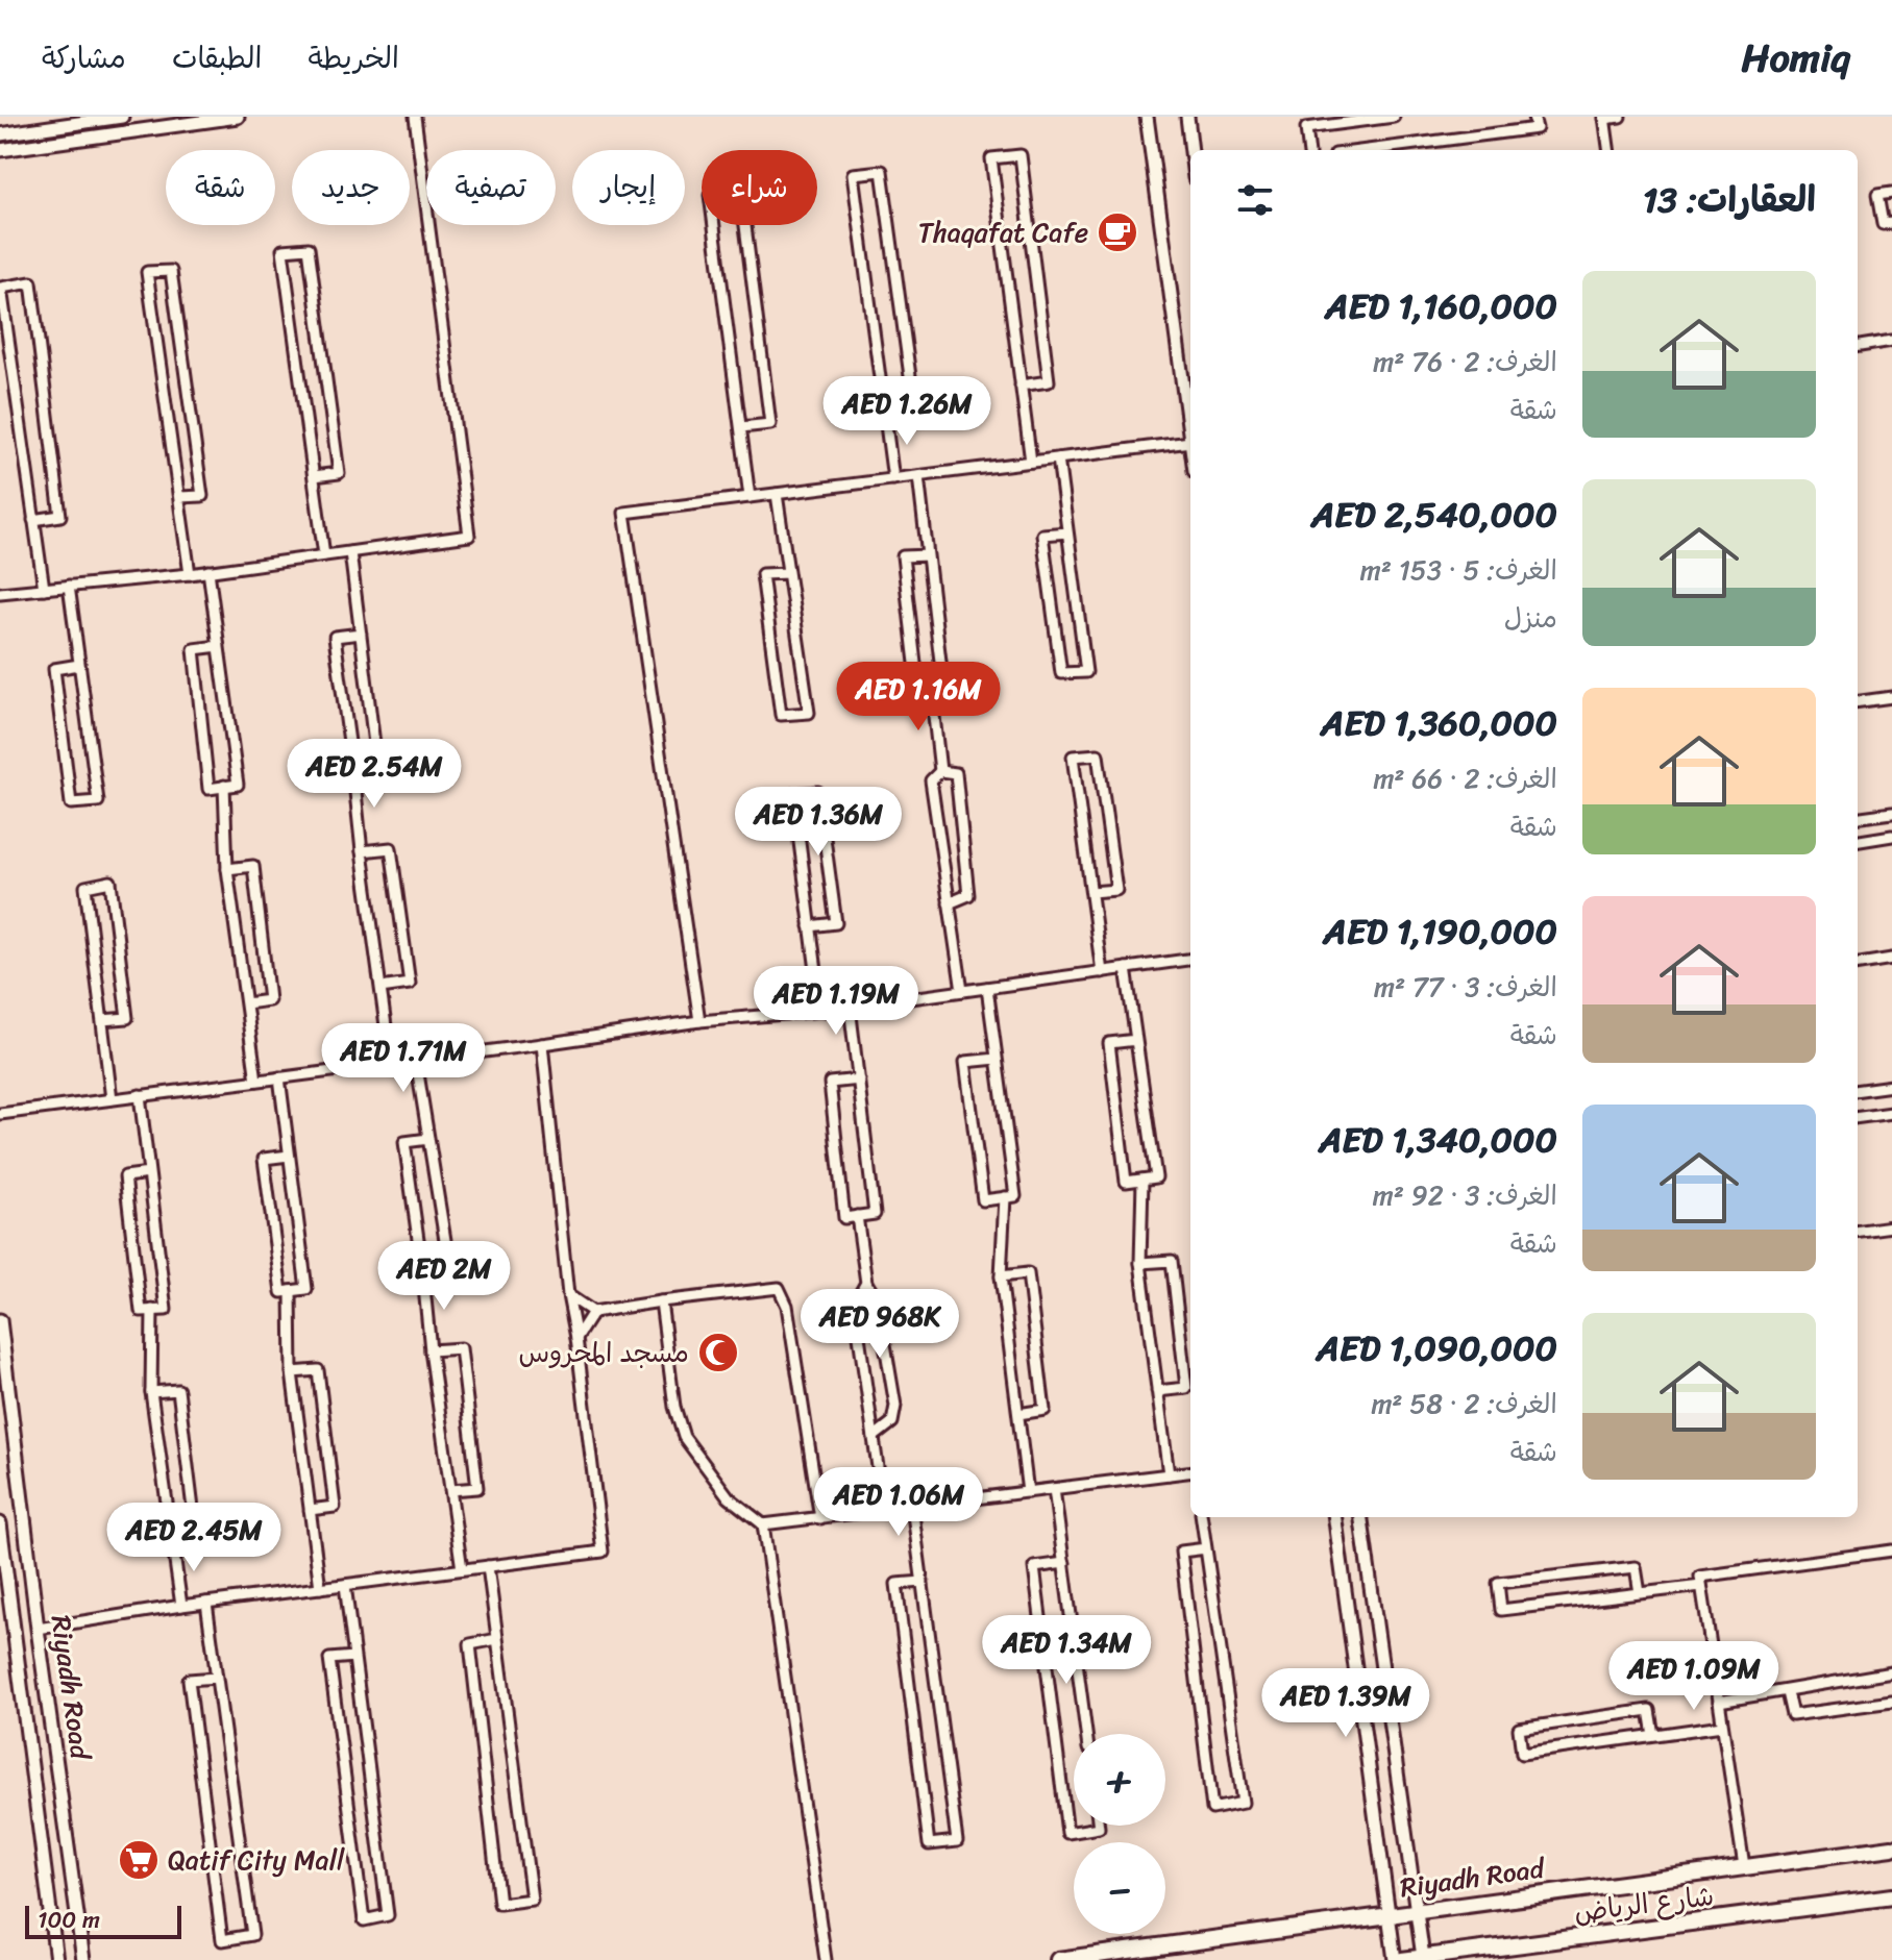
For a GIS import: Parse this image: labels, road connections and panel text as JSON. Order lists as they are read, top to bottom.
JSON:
{
  "streets": {
    "main road": ["Riyadh Road", "شارع الرياض"]
  },
  "places": {
    "cafe": ["Thaqafat Cafe"],
    "mosque": ["مسجد المحروس"],
    "supermarket": ["Qatif City Mall"]
  },
  "scale_bar": "100 m",
  "page": {
    "header": "Homiq",
    "nav": ["الخريطة", "الطبقات", "مشاركة"],
    "chip": [
      "شراء",
      "إيجار",
      "تصفية",
      "جديد",
      "شقة"
    ],
    "heading": "العقارات: 13",
    "list": [
      {
        "name": "AED 1,160,000",
        "note": "الغرف: 2 · 76 m² · شقة"
      },
      {
        "name": "AED 2,540,000",
        "note": "الغرف: 5 · 153 m² · منزل"
      },
      {
        "name": "AED 1,360,000",
        "note": "الغرف: 2 · 66 m² · شقة"
      },
      {
        "name": "AED 1,190,000",
        "note": "الغرف: 3 · 77 m² · شقة"
      },
      {
        "name": "AED 1,340,000",
        "note": "الغرف: 3 · 92 m² · شقة"
      },
      {
        "name": "AED 1,090,000",
        "note": "الغرف: 2 · 58 m² · شقة"
      }
    ],
    "price": [
      "AED 1.26M",
      "AED 1.16M",
      "AED 2.54M",
      "AED 1.36M",
      "AED 1.19M",
      "AED 1.71M",
      "AED 2M",
      "AED 968K",
      "AED 1.06M",
      "AED 2.45M",
      "AED 1.34M",
      "AED 1.09M",
      "AED 1.39M"
    ],
    "map_buttons": ["+", "−"],
    "scale": "100 m"
  }
}
